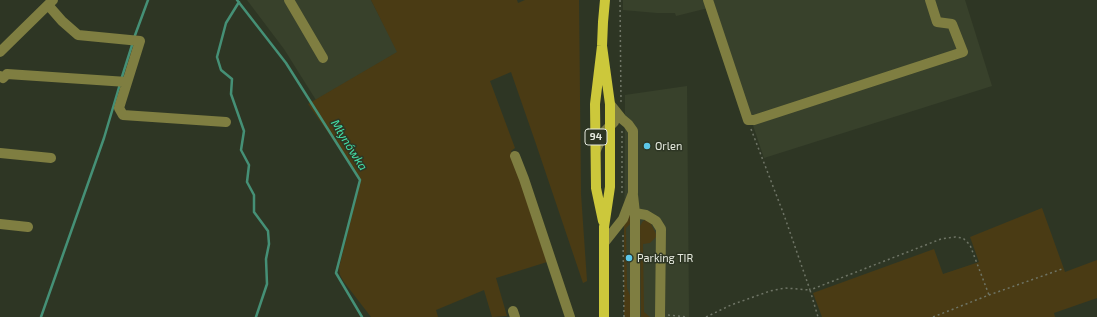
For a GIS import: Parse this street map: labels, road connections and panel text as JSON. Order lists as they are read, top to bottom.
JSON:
{
  "streets": {
    "main road": ["94"]
  },
  "water": ["Młynówka"],
  "places": ["Orlen", "Parking TIR"]
}
